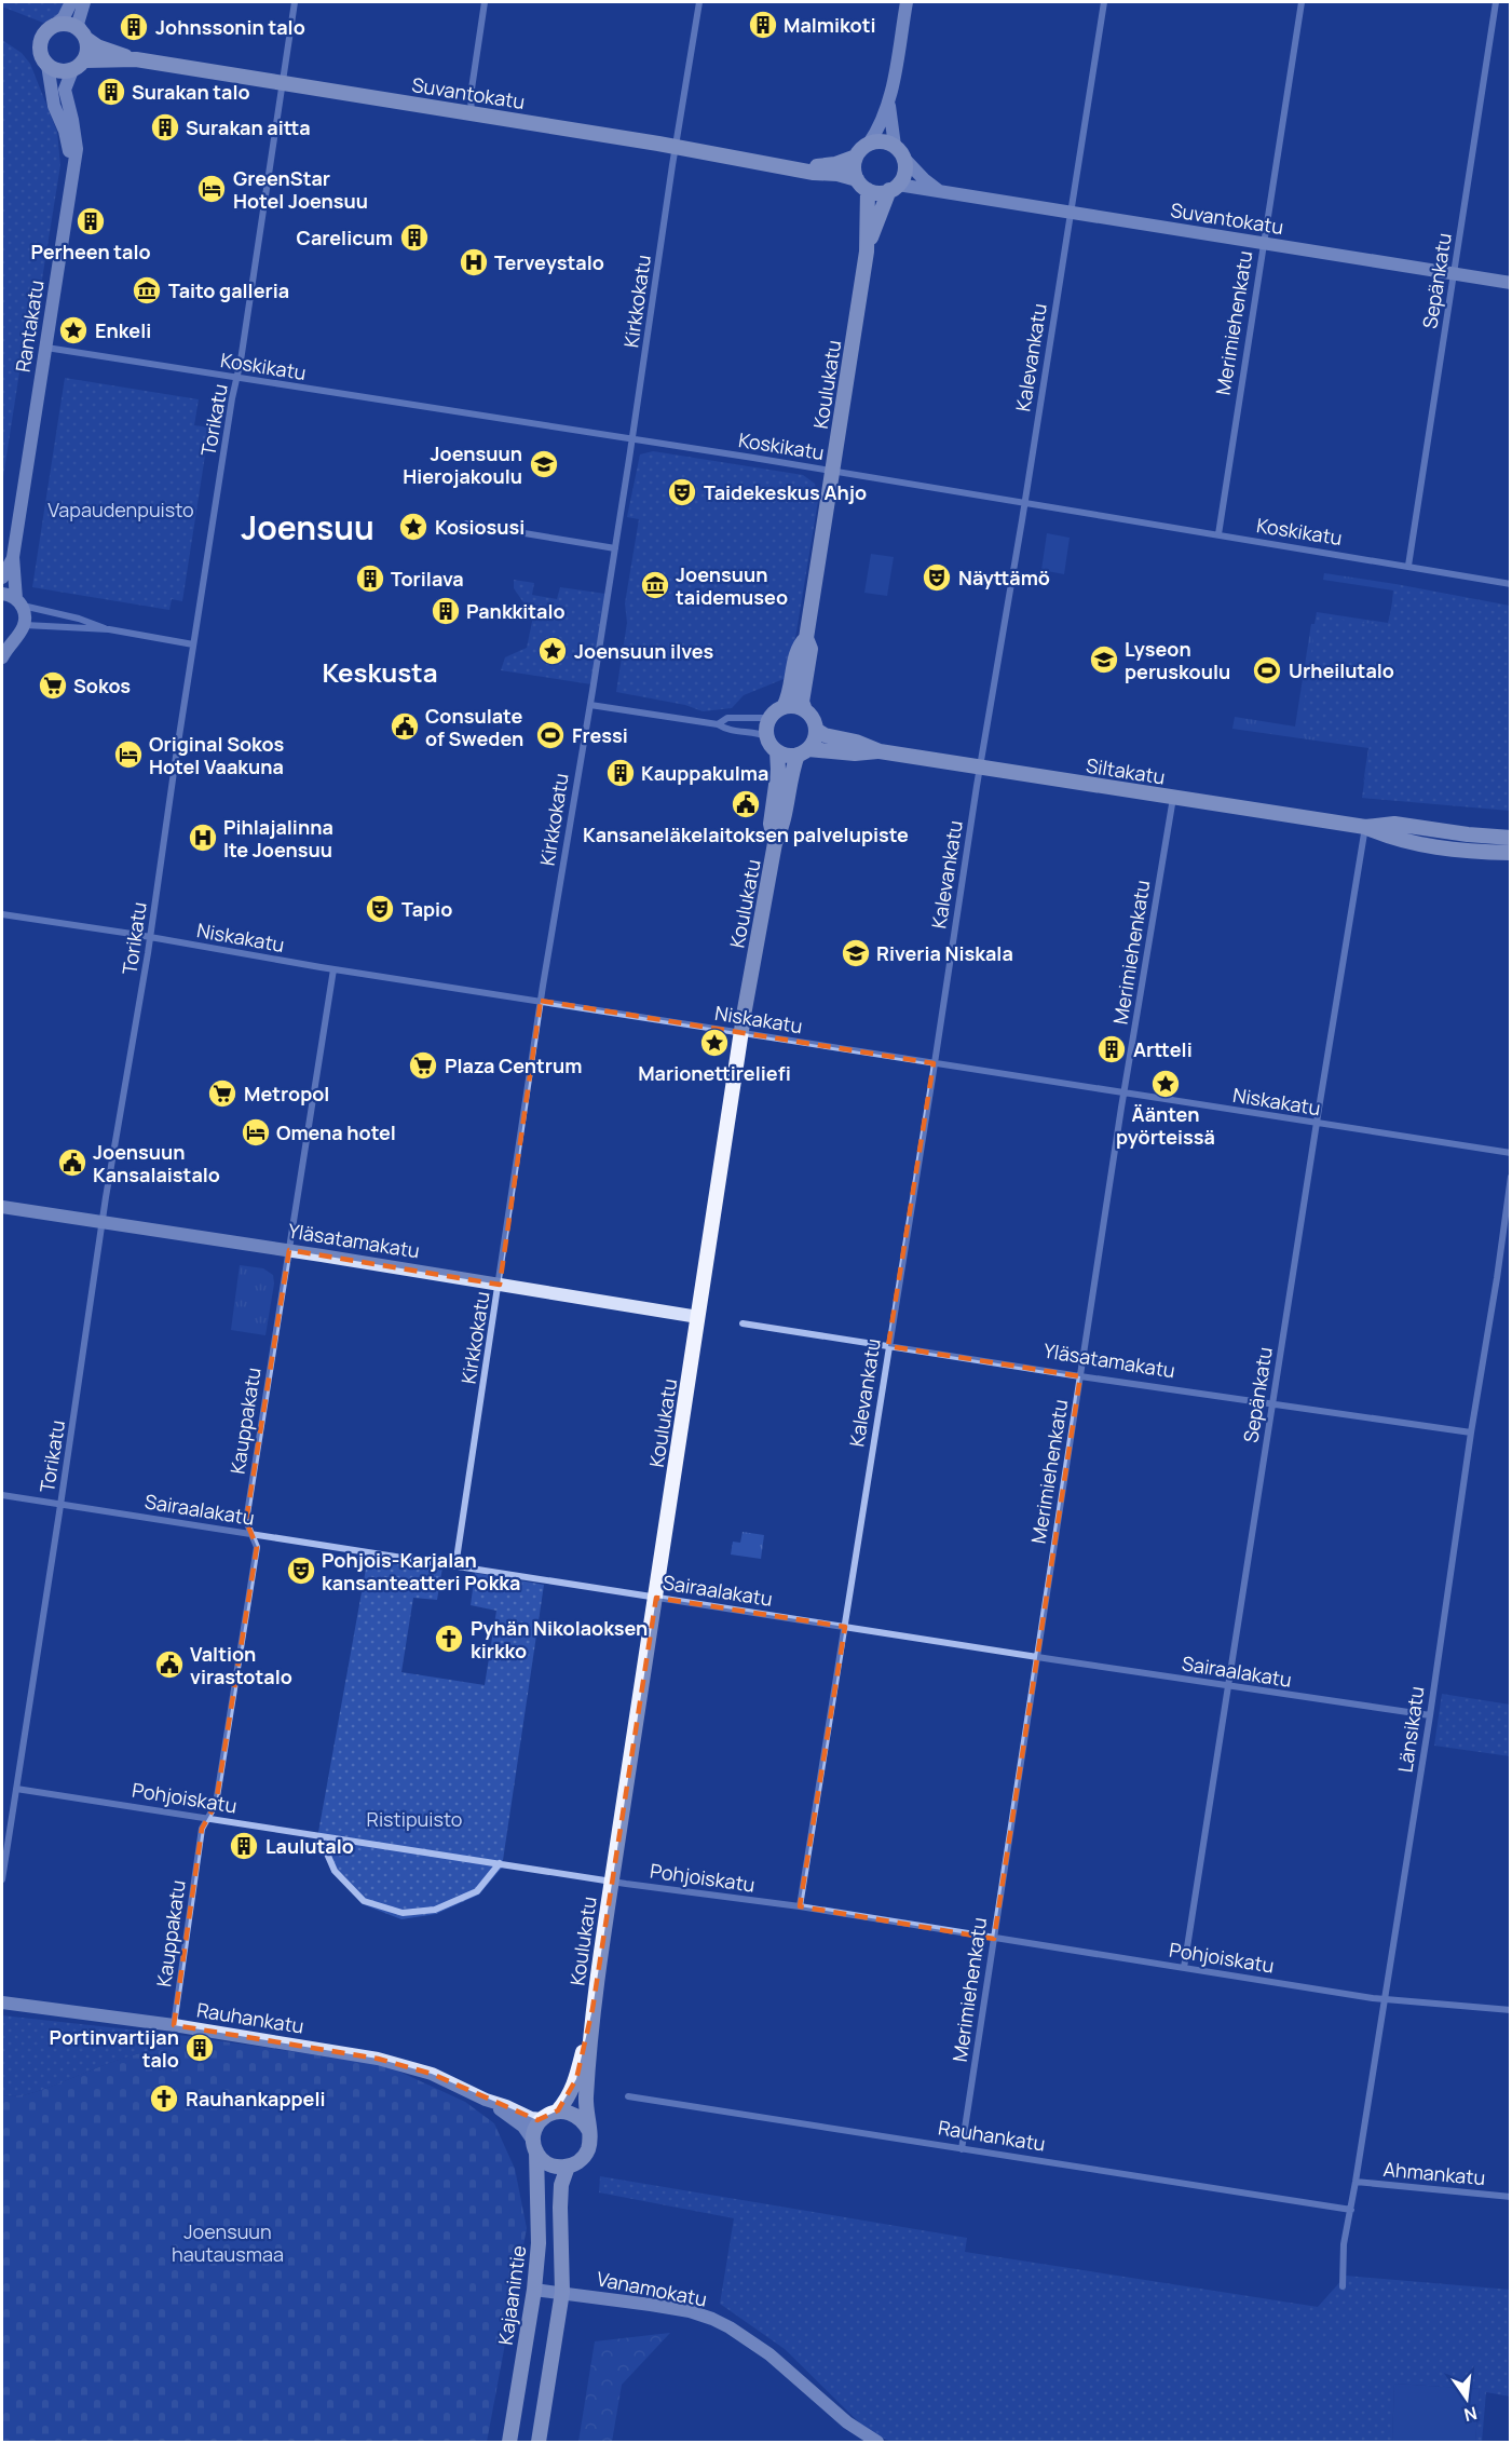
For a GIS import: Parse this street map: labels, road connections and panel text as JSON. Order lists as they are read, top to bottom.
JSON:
{
  "streets": {
    "main road": [
      "Suvantokatu",
      "Rantakatu",
      "Koulukatu",
      "Siltakatu",
      "Yläsatamakatu",
      "Rauhankatu",
      "Vanamokatu",
      "Kajaanintie"
    ],
    "street": [
      "Sepänkatu",
      "Kirkkokatu",
      "Merimiehenkatu",
      "Kalevankatu",
      "Koskikatu",
      "Torikatu",
      "Niskakatu",
      "Kauppakatu",
      "Sairaalakatu",
      "Länsikatu",
      "Pohjoiskatu",
      "Ahmankatu"
    ]
  },
  "crossings": [
    ["Suvantokatu", "Sepänkatu"],
    ["Suvantokatu", "Kirkkokatu"],
    ["Suvantokatu", "Merimiehenkatu"],
    ["Suvantokatu", "Rantakatu"],
    ["Suvantokatu", "Kalevankatu"],
    ["Suvantokatu", "Koulukatu"],
    ["Suvantokatu", "Torikatu"],
    ["Sepänkatu", "Koskikatu"],
    ["Sepänkatu", "Siltakatu"],
    ["Sepänkatu", "Niskakatu"],
    ["Sepänkatu", "Yläsatamakatu"],
    ["Sepänkatu", "Sairaalakatu"],
    ["Sepänkatu", "Pohjoiskatu"],
    ["Kirkkokatu", "Koskikatu"],
    ["Kirkkokatu", "Niskakatu"],
    ["Kirkkokatu", "Yläsatamakatu"],
    ["Kirkkokatu", "Sairaalakatu"],
    ["Merimiehenkatu", "Koskikatu"],
    ["Merimiehenkatu", "Siltakatu"],
    ["Merimiehenkatu", "Niskakatu"],
    ["Merimiehenkatu", "Yläsatamakatu"],
    ["Merimiehenkatu", "Sairaalakatu"],
    ["Merimiehenkatu", "Pohjoiskatu"],
    ["Merimiehenkatu", "Rauhankatu"],
    ["Rantakatu", "Koskikatu"],
    ["Kalevankatu", "Koskikatu"],
    ["Kalevankatu", "Siltakatu"],
    ["Kalevankatu", "Niskakatu"],
    ["Kalevankatu", "Yläsatamakatu"],
    ["Kalevankatu", "Sairaalakatu"],
    ["Kalevankatu", "Pohjoiskatu"],
    ["Koskikatu", "Koulukatu"],
    ["Koskikatu", "Torikatu"],
    ["Koulukatu", "Siltakatu"],
    ["Koulukatu", "Niskakatu"],
    ["Koulukatu", "Yläsatamakatu"],
    ["Koulukatu", "Sairaalakatu"],
    ["Koulukatu", "Pohjoiskatu"],
    ["Koulukatu", "Rauhankatu"],
    ["Koulukatu", "Kajaanintie"],
    ["Torikatu", "Niskakatu"],
    ["Torikatu", "Yläsatamakatu"],
    ["Torikatu", "Sairaalakatu"],
    ["Torikatu", "Pohjoiskatu"],
    ["Niskakatu", "Kauppakatu"],
    ["Yläsatamakatu", "Kauppakatu"],
    ["Yläsatamakatu", "Länsikatu"],
    ["Kauppakatu", "Sairaalakatu"],
    ["Kauppakatu", "Pohjoiskatu"],
    ["Kauppakatu", "Rauhankatu"],
    ["Sairaalakatu", "Länsikatu"],
    ["Länsikatu", "Pohjoiskatu"],
    ["Länsikatu", "Rauhankatu"],
    ["Länsikatu", "Ahmankatu"],
    ["Rauhankatu", "Kajaanintie"],
    ["Vanamokatu", "Kajaanintie"]
  ],
  "districts": ["Joensuu", "Keskusta"],
  "parks": ["Vapaudenpuisto", "Ristipuisto", "Joensuun hautausmaa"],
  "places": {
    "building": [
      "Malmikoti",
      "Johnssonin talo",
      "Surakan talo",
      "Surakan aitta",
      "Perheen talo",
      "Carelicum",
      "Torilava",
      "Pankkitalo",
      "Kauppakulma",
      "Artteli",
      "Laulutalo",
      "Portinvartijan talo"
    ],
    "hotel": ["GreenStar Hotel Joensuu", "Original Sokos Hotel Vaakuna", "Omena hotel"],
    "hospital": ["Terveystalo", "Pihlajalinna Ite Joensuu"],
    "museum": ["Taito galleria", "Joensuun taidemuseo"],
    "place": [
      "Enkeli",
      "Kosiosusi",
      "Joensuun ilves",
      "Marionettireliefi",
      "Äänten pyörteissä"
    ],
    "school or university": ["Joensuun Hierojakoulu", "Lyseon peruskoulu", "Riveria Niskala"],
    "theatre": [
      "Taidekeskus Ahjo",
      "Näyttämö",
      "Tapio",
      "Pohjois-Karjalan kansanteatteri Pokka"
    ],
    "sports": ["Urheilutalo", "Fressi"],
    "supermarket": ["Sokos", "Plaza Centrum", "Metropol"],
    "public building": [
      "Consulate of Sweden",
      "Kansaneläkelaitoksen palvelupiste",
      "Joensuun Kansalaistalo",
      "Valtion virastotalo"
    ],
    "church": ["Pyhän Nikolaoksen kirkko", "Rauhankappeli"]
  },
  "north": "bottom"
}
